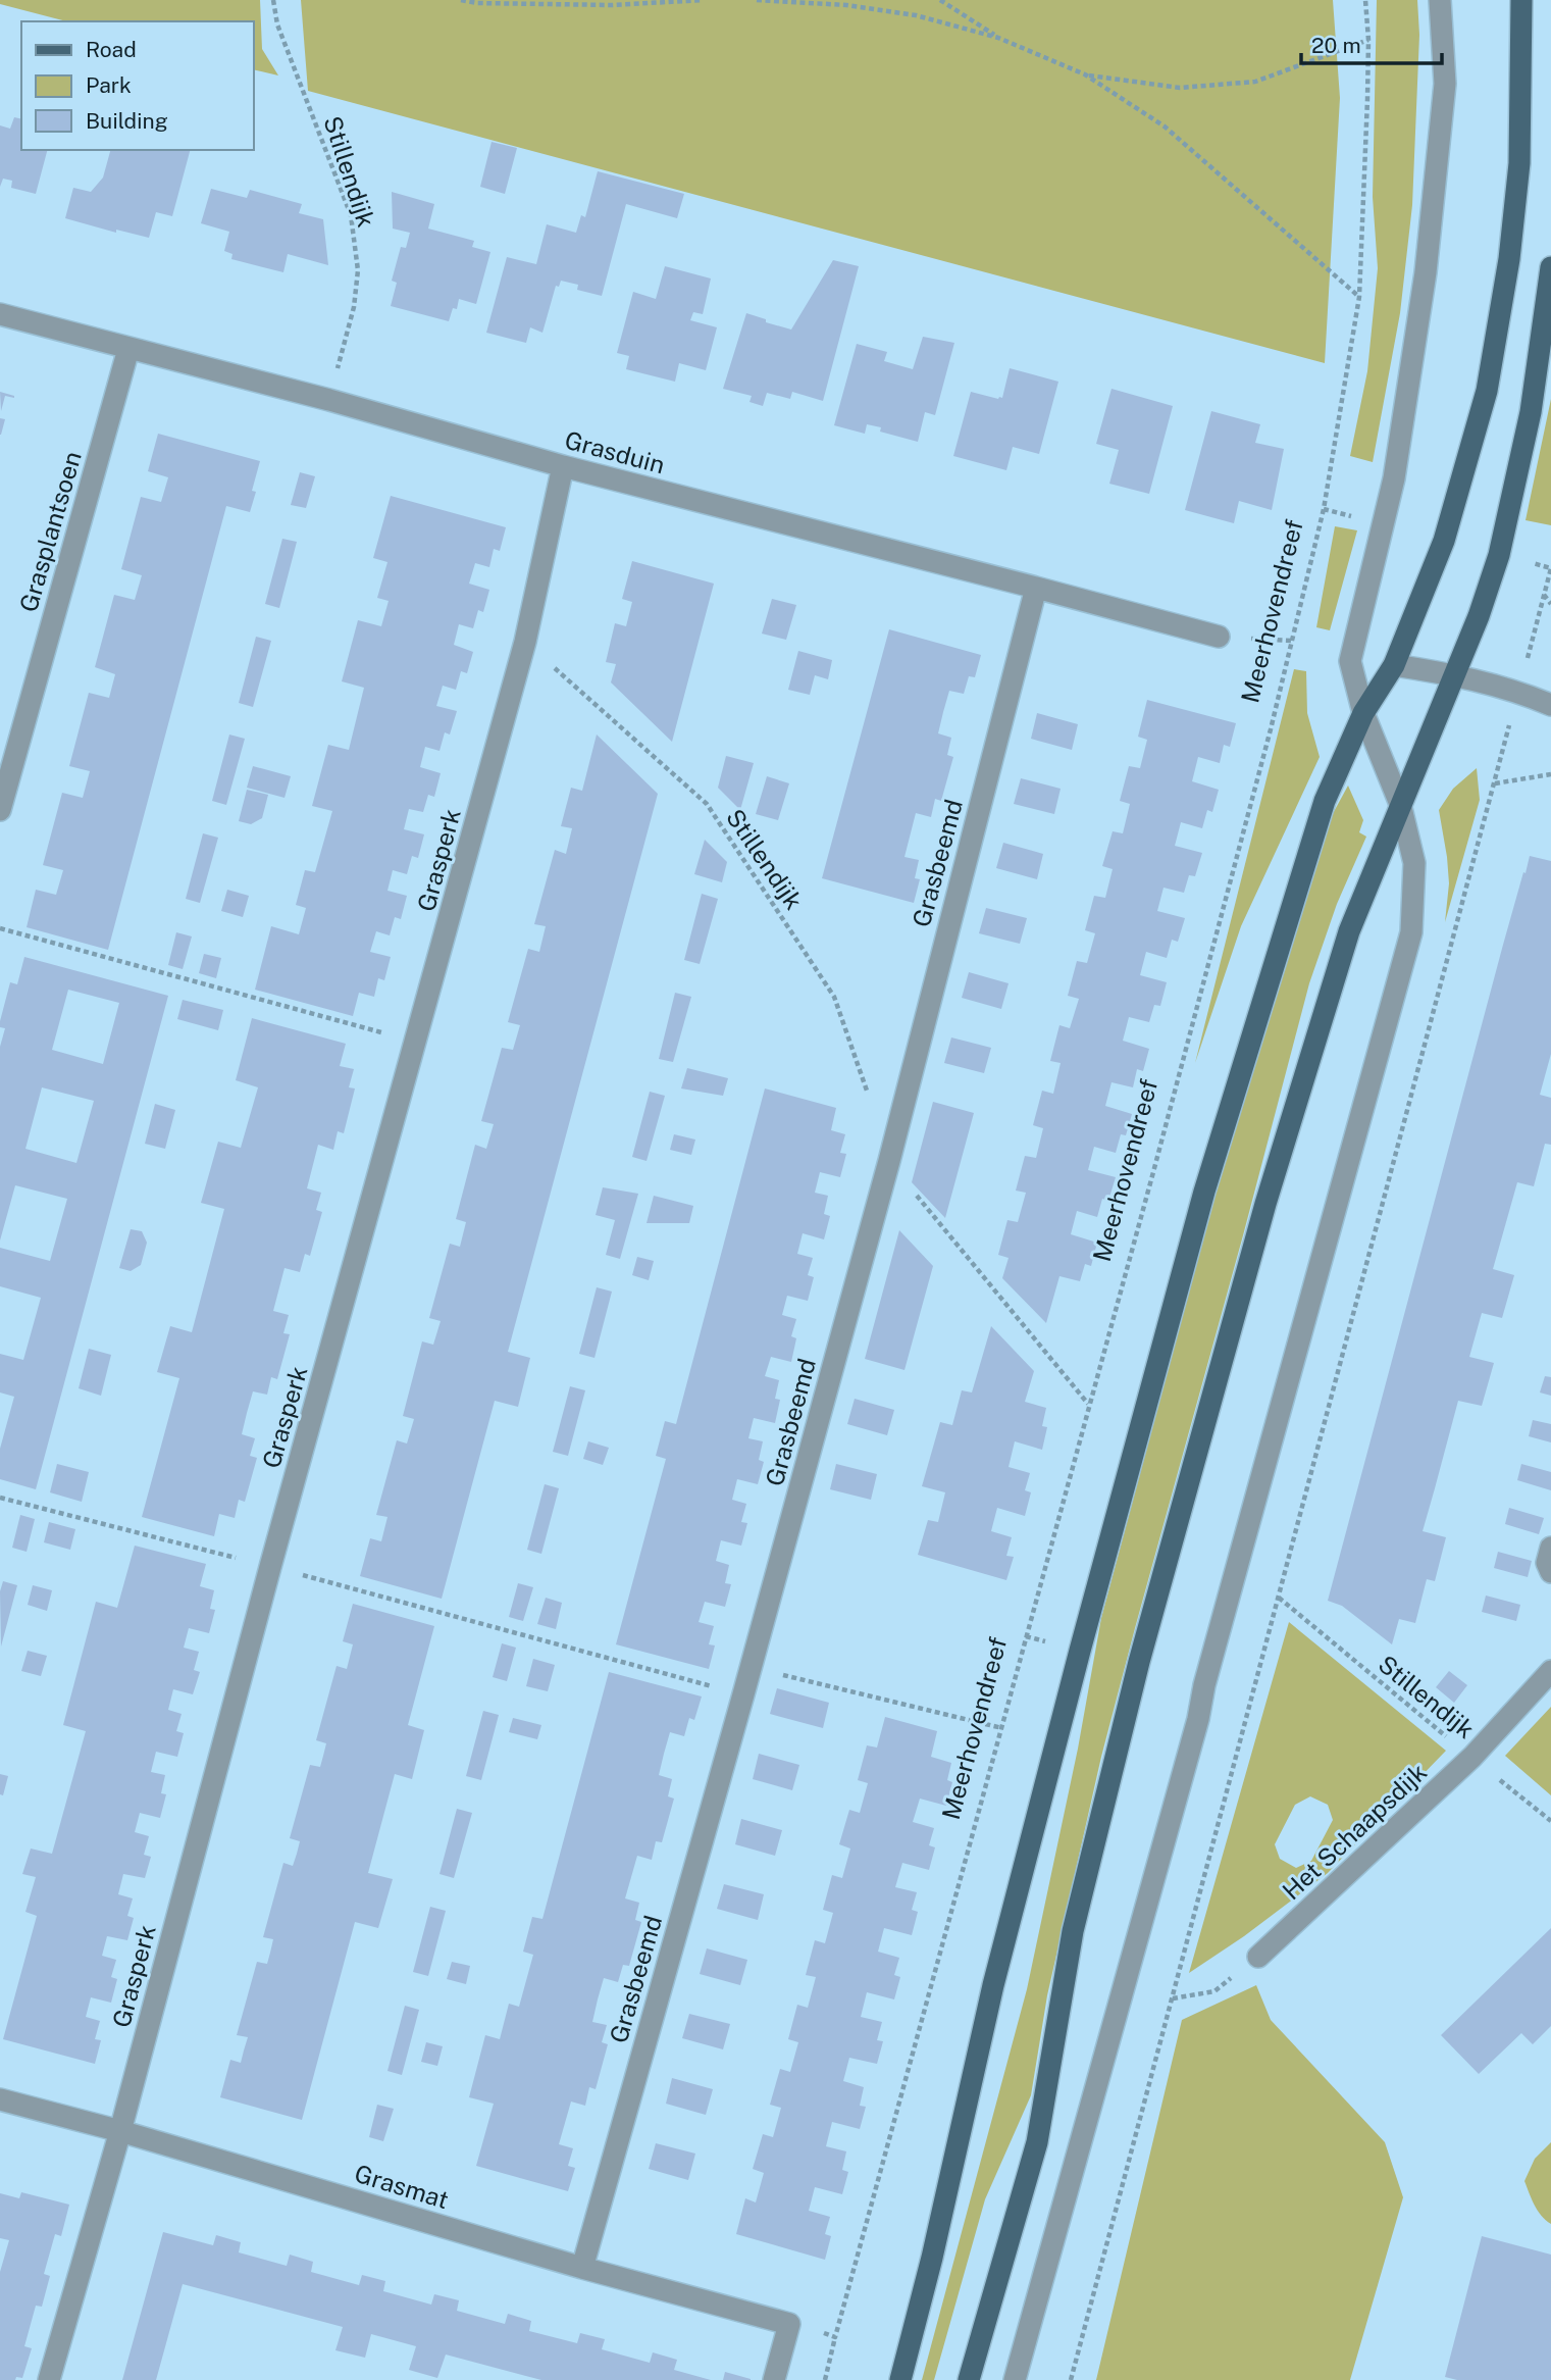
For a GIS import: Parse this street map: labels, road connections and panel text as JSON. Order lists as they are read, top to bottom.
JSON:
{
  "streets": {
    "street": [
      "Grasduin",
      "Grasplantsoen",
      "Grasperk",
      "Grasbeemd",
      "Het Schaapsdijk",
      "Grasmat"
    ],
    "path": ["Stillendijk", "Meerhovendreef"]
  },
  "crossings": [
    ["Stillendijk", "Grasduin"],
    ["Stillendijk", "Meerhovendreef"],
    ["Stillendijk", "Grasperk"],
    ["Stillendijk", "Grasbeemd"],
    ["Stillendijk", "Het Schaapsdijk"],
    ["Grasduin", "Grasplantsoen"],
    ["Grasduin", "Grasperk"],
    ["Grasduin", "Grasbeemd"],
    ["Grasperk", "Grasmat"],
    ["Grasbeemd", "Grasmat"]
  ],
  "legend": ["Road", "Park", "Building"],
  "scale_bar": "20 m"
}
